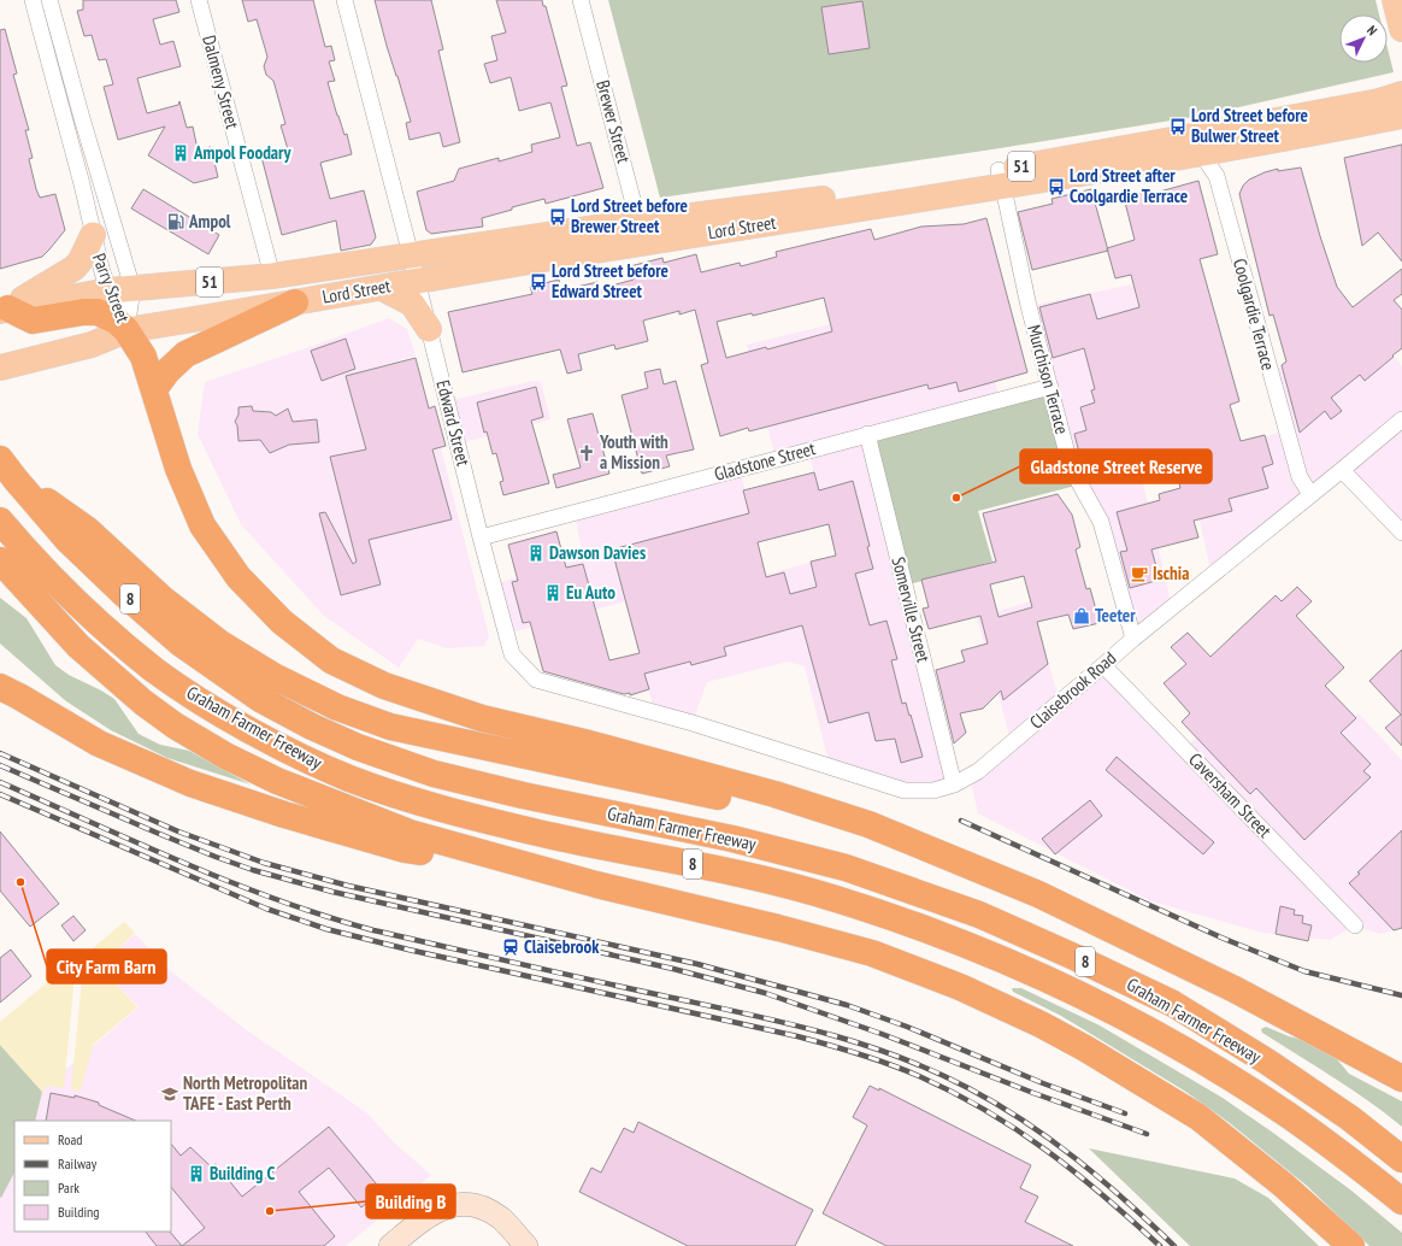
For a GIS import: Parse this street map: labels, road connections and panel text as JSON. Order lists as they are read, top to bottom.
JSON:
{
  "streets": {
    "highway": ["8", "Graham Farmer Freeway"],
    "main road": ["51", "Lord Street"],
    "street": [
      "Dalmeny Street",
      "Brewer Street",
      "Parry Street",
      "Coolgardie Terrace",
      "Murchison Terrace",
      "Edward Street",
      "Gladstone Street",
      "Somerville Street",
      "Claisebrook Road",
      "Caversham Street"
    ]
  },
  "crossings": [
    ["Dalmeny Street", "Lord Street"],
    ["Brewer Street", "Lord Street"],
    ["Lord Street", "Parry Street"],
    ["Lord Street", "Coolgardie Terrace"],
    ["Lord Street", "Murchison Terrace"],
    ["Lord Street", "Edward Street"],
    ["Coolgardie Terrace", "Claisebrook Road"],
    ["Murchison Terrace", "Gladstone Street"],
    ["Murchison Terrace", "Claisebrook Road"],
    ["Edward Street", "Gladstone Street"],
    ["Edward Street", "Claisebrook Road"],
    ["Gladstone Street", "Somerville Street"],
    ["Somerville Street", "Claisebrook Road"],
    ["Claisebrook Road", "Caversham Street"]
  ],
  "places": {
    "bus stop": [
      "Lord Street before Bulwer Street",
      "Lord Street after Coolgardie Terrace",
      "Lord Street before Brewer Street",
      "Lord Street before Edward Street"
    ],
    "building": [
      "Ampol Foodary",
      "Dawson Davies",
      "Eu Auto",
      "Building C"
    ],
    "fuel station": ["Ampol"],
    "church": ["Youth with a Mission"],
    "other": ["Gladstone Street Reserve", "City Farm Barn", "Building B"],
    "cafe": ["Ischia"],
    "shop": ["Teeter"],
    "station": ["Claisebrook"],
    "school or university": ["North Metropolitan TAFE - East Perth"]
  },
  "legend": [
    "Road",
    "Railway",
    "Park",
    "Building"
  ],
  "north": "top right"
}
